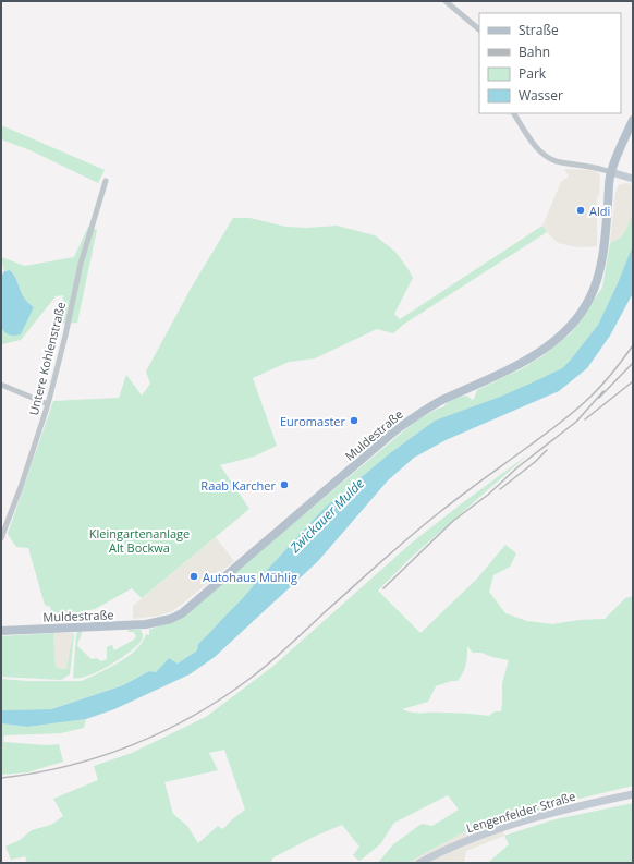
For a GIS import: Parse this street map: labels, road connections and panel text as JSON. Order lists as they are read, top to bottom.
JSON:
{
  "streets": {
    "main road": ["Muldestraße", "Lengenfelder Straße"],
    "street": ["Untere Kohlenstraße"]
  },
  "water": ["Zwickauer Mulde"],
  "parks": ["Kleingartenanlage Alt Bockwa"],
  "places": [
    "Aldi",
    "Euromaster",
    "Raab Karcher",
    "Autohaus Mühlig"
  ],
  "legend": [
    "Straße",
    "Bahn",
    "Park",
    "Wasser"
  ]
}
